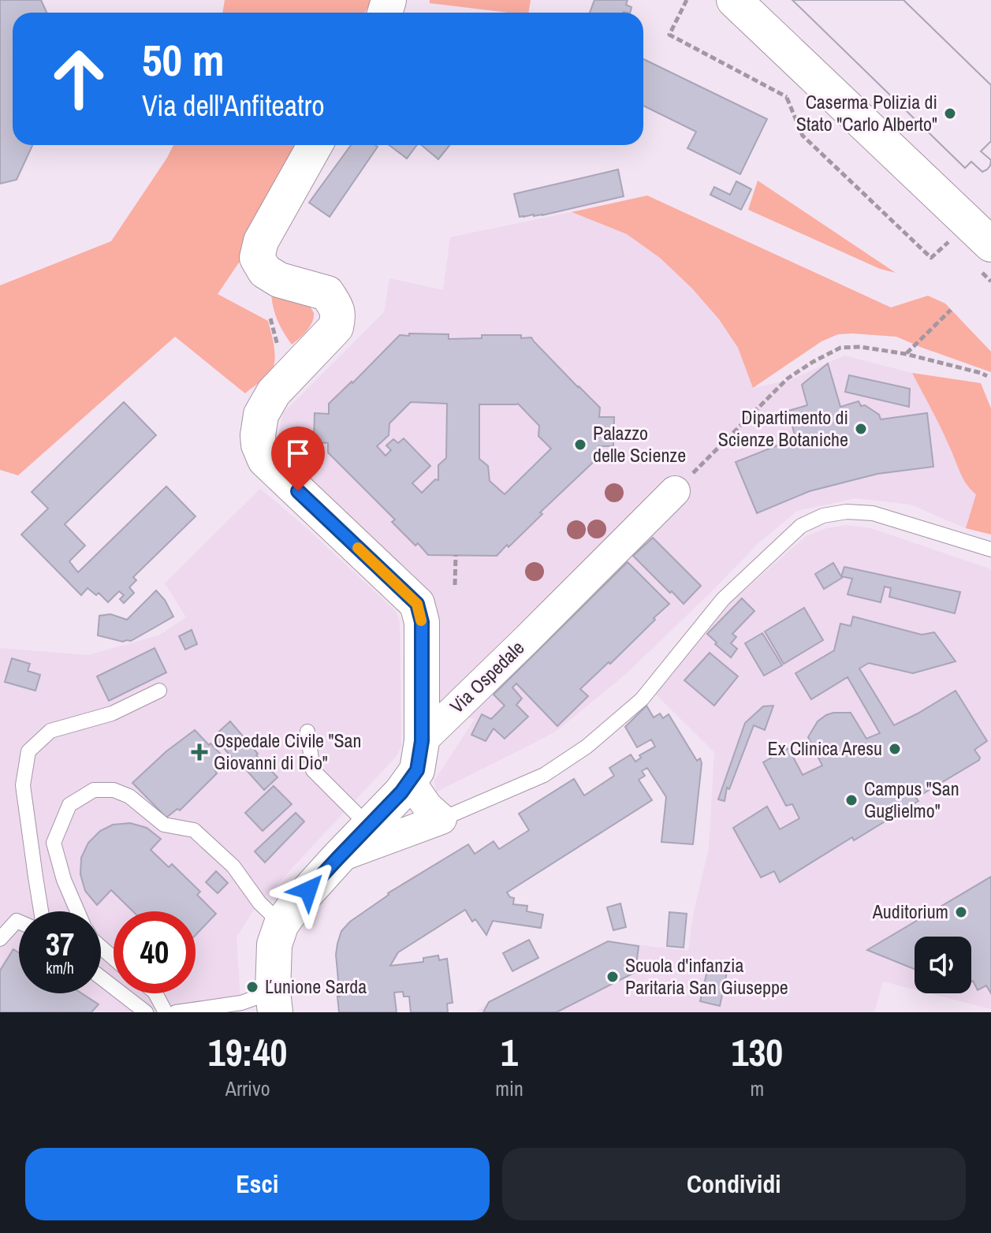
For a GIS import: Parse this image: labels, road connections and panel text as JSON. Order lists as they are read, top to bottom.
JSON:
{
  "streets": {
    "street": ["Via Ospedale"]
  },
  "places": {
    "other": [
      "Caserma Polizia di Stato \"Carlo Alberto\"",
      "Dipartimento di Scienze Botaniche",
      "Palazzo delle Scienze",
      "Ex Clinica Aresu",
      "Campus \"San Guglielmo\"",
      "Auditorium",
      "Scuola d'infanzia Paritaria San Giuseppe",
      "Ľunione Sarda"
    ],
    "health": ["Ospedale Civile \"San Giovanni di Dio\""]
  },
  "page": {
    "turn": ["50 m", "Via dell'Anfiteatro"],
    "speed": "37 km/h",
    "limit": "40",
    "eta": [
      "19:40",
      "Arrivo",
      "1",
      "min",
      "130",
      "m"
    ],
    "buttons": ["Esci", "Condividi"]
  }
}
